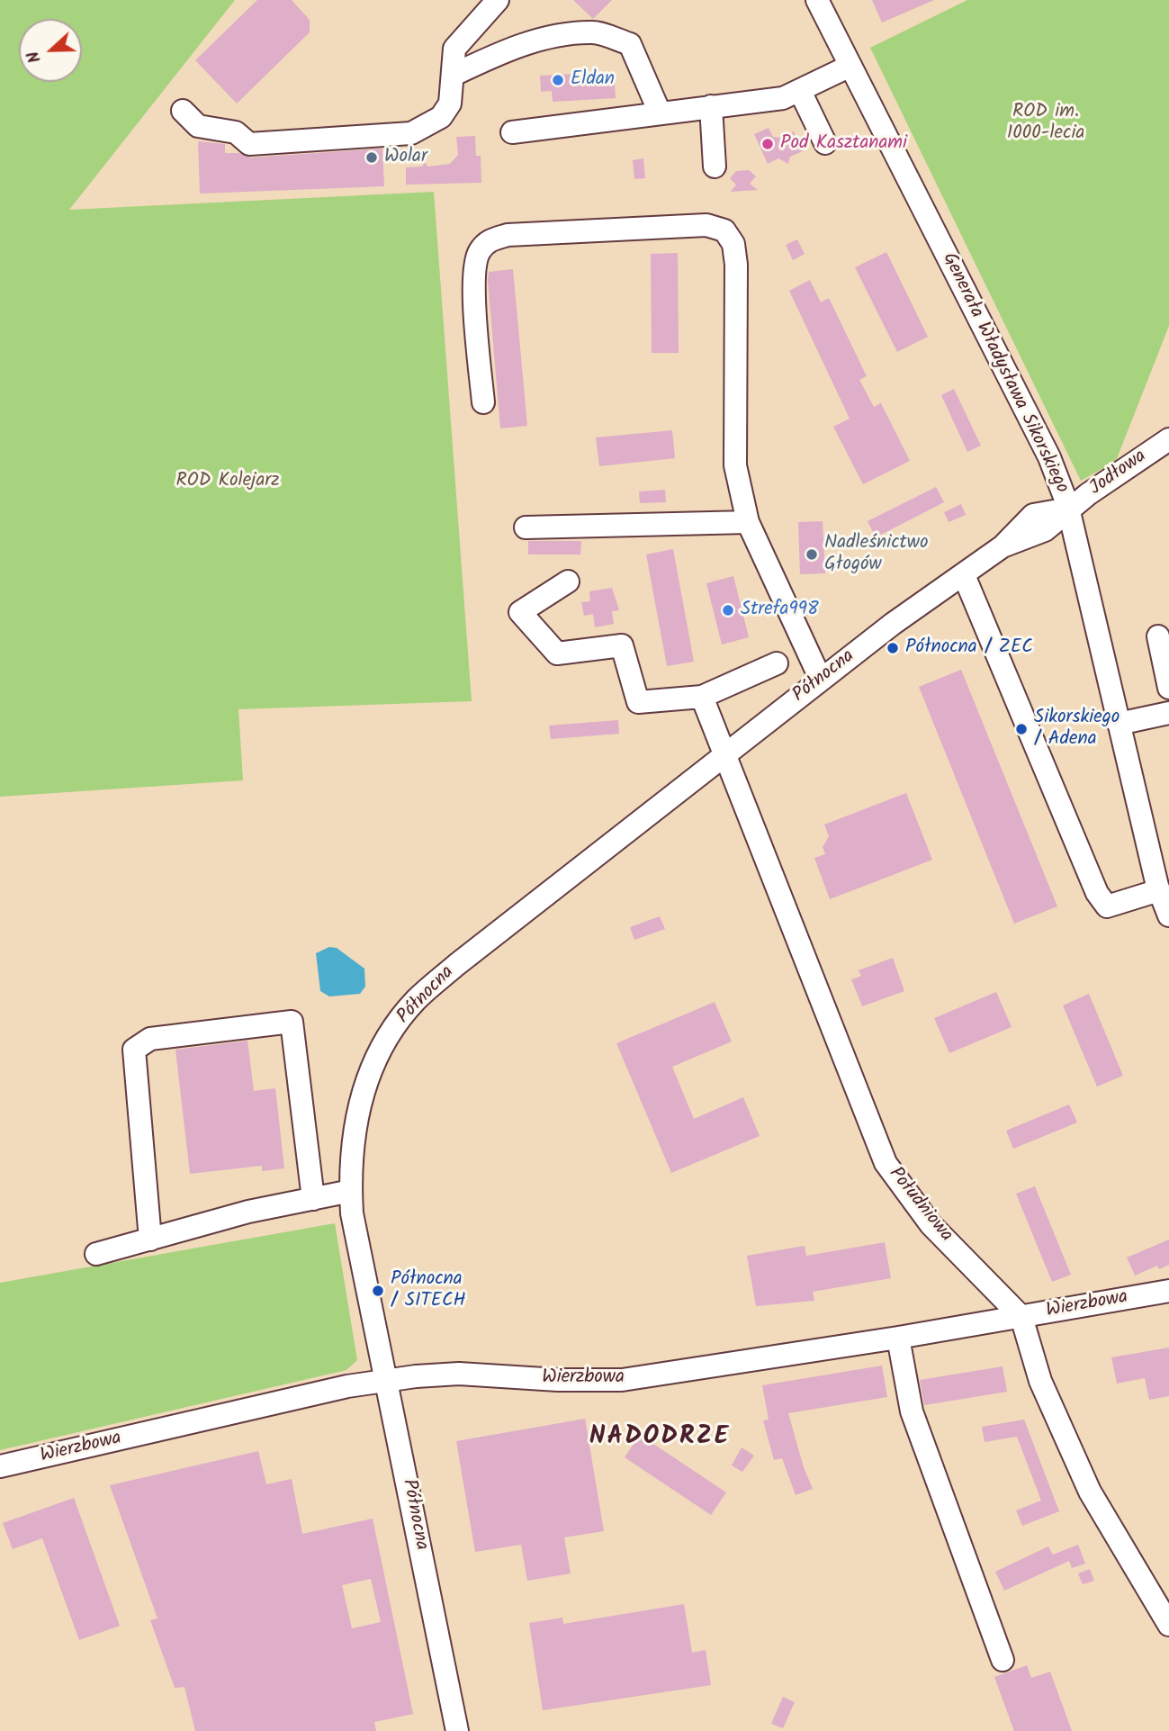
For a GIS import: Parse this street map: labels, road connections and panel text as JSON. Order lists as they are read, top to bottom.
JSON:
{
  "streets": {
    "street": [
      "Generała Władysława Sikorskiego",
      "Jodłowa",
      "Północna",
      "Południowa",
      "Wierzbowa"
    ]
  },
  "crossings": [
    ["Generała Władysława Sikorskiego", "Jodłowa"],
    ["Generała Władysława Sikorskiego", "Północna"],
    ["Jodłowa", "Północna"],
    ["Północna", "Południowa"],
    ["Północna", "Wierzbowa"],
    ["Południowa", "Wierzbowa"]
  ],
  "districts": ["NADODRZE"],
  "parks": ["ROD im. 1000-lecia", "ROD Kolejarz"],
  "places": [
    "Eldan",
    "Pod Kasztanami",
    "Wolar",
    "Nadleśnictwo Głogów",
    "Strefa998",
    "Północna / ZEC",
    "Sikorskiego / Adena",
    "Północna / SITECH"
  ],
  "north": "left"
}
